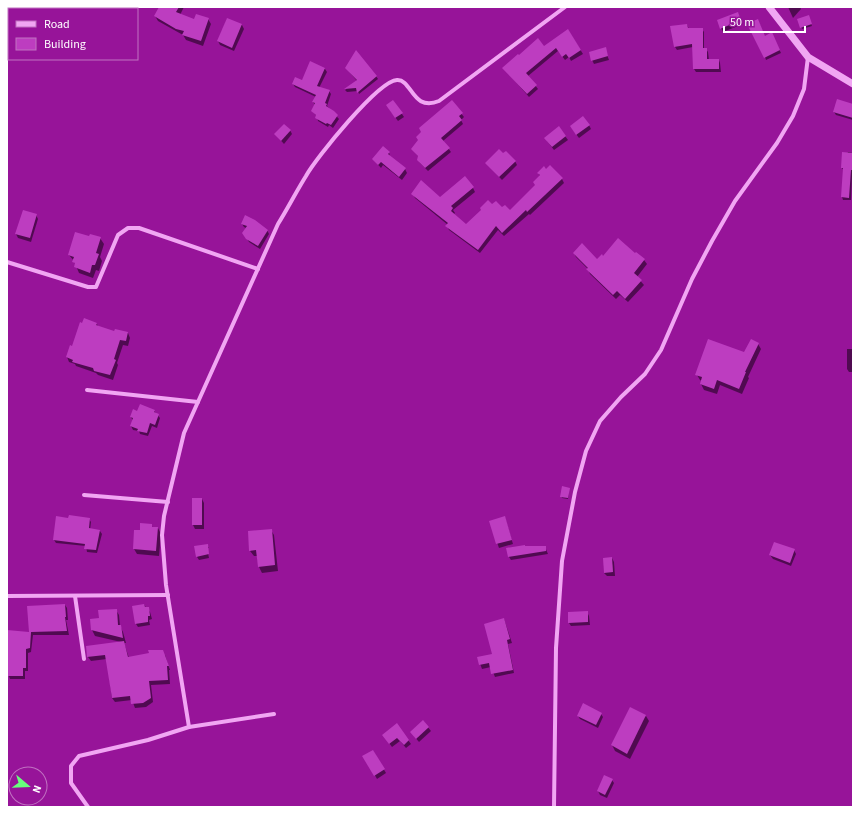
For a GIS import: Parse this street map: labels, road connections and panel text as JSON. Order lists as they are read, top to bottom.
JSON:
{
  "legend": ["Road", "Building"],
  "scale_bar": "50 m",
  "north": "right"
}
